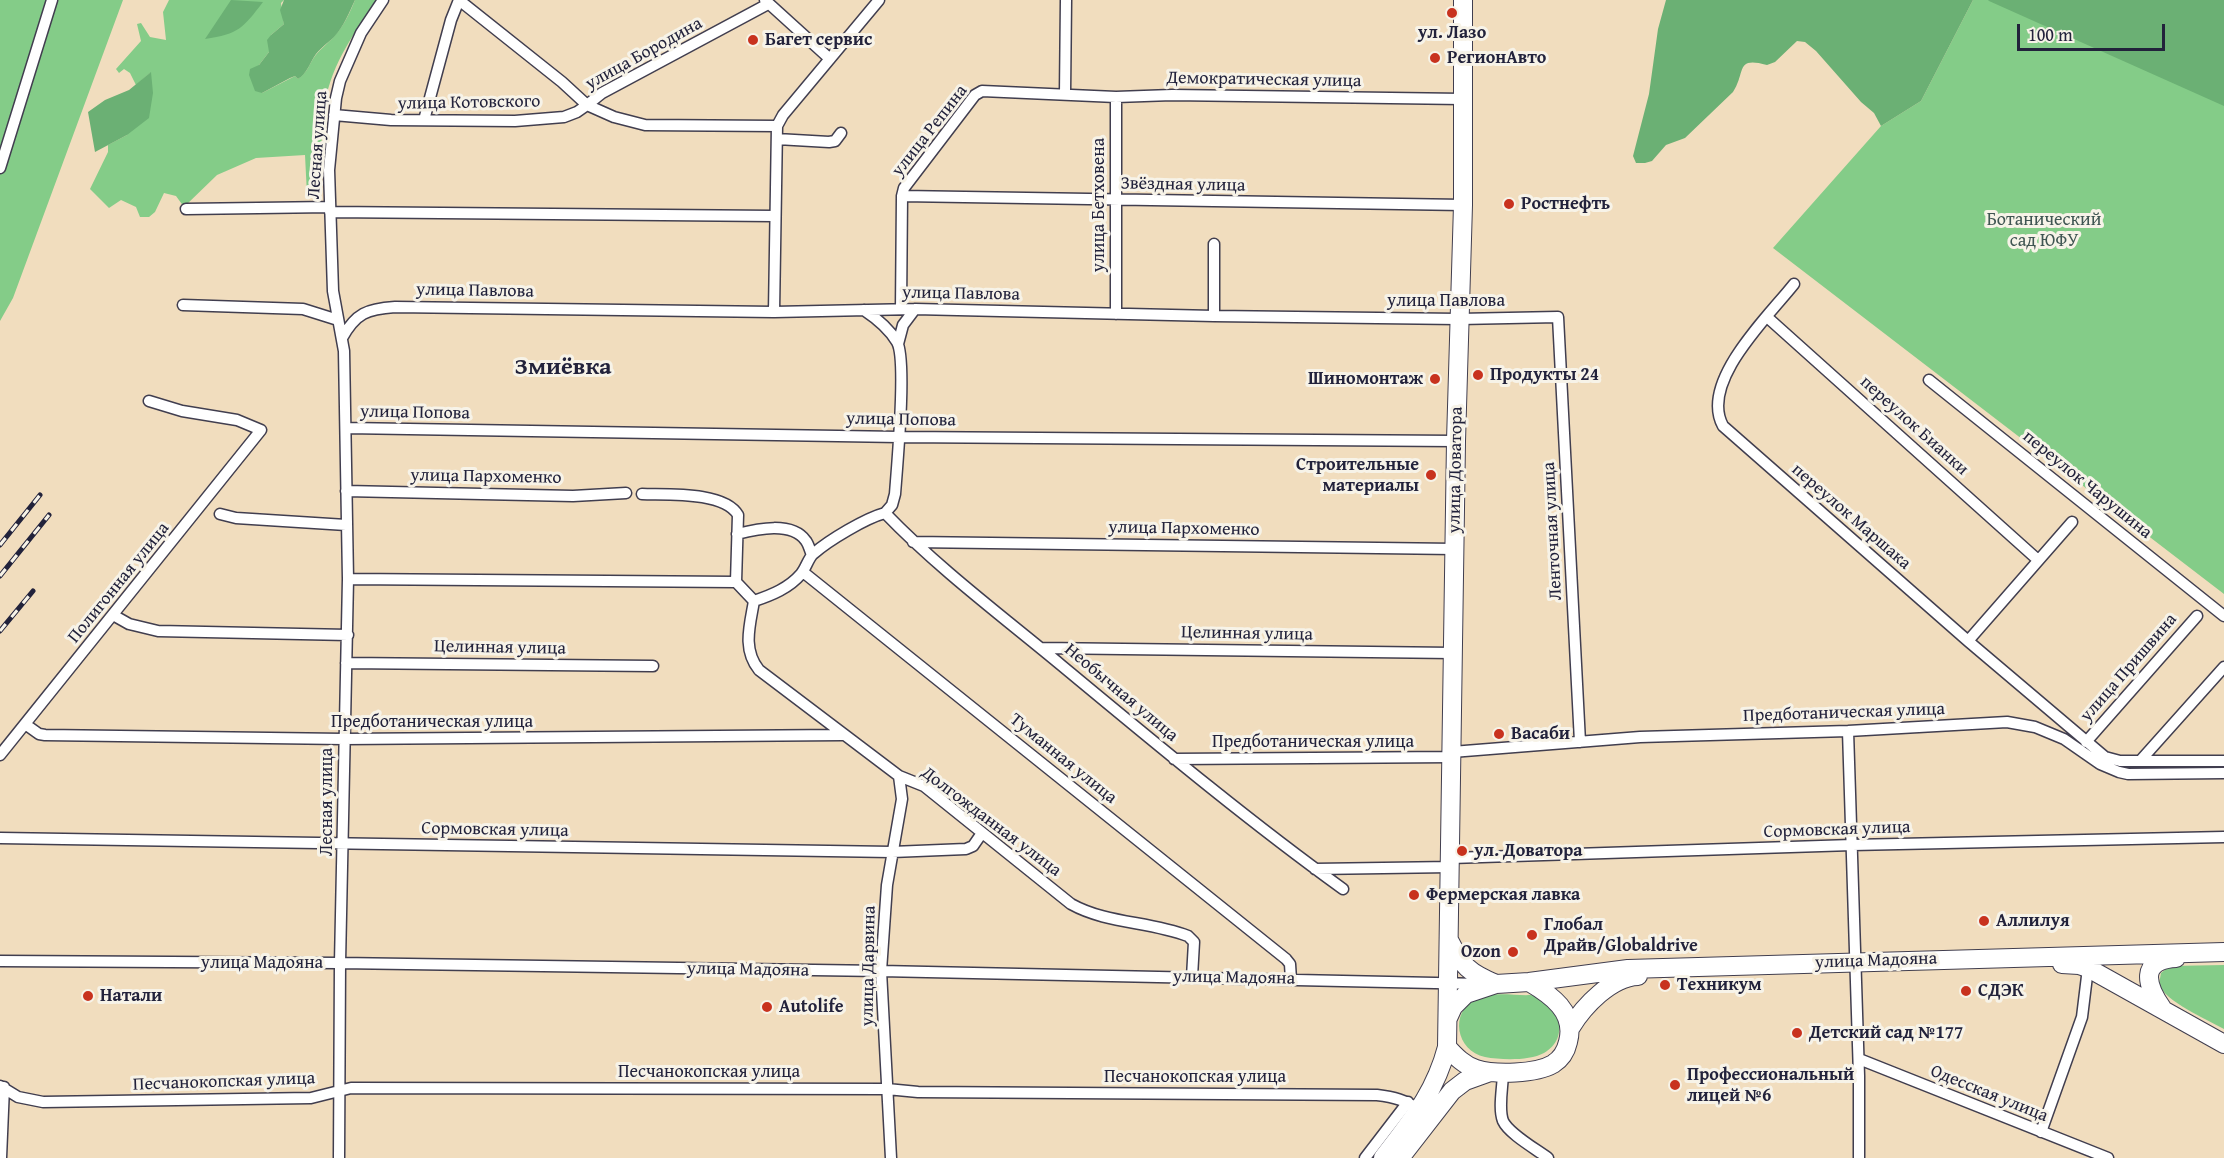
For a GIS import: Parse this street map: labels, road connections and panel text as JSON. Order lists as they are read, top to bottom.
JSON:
{
  "streets": {
    "main road": ["улица Доватора", "улица Мадояна"],
    "street": [
      "улица Бородина",
      "Демократическая улица",
      "улица Котовского",
      "улица Репина",
      "Лесная улица",
      "Звёздная улица",
      "улица Бетховена",
      "улица Павлова",
      "улица Попова",
      "переулок Бианки",
      "улица Пархоменко",
      "переулок Чарушина",
      "переулок Маршака",
      "Ленточная улица",
      "Полигонная улица",
      "Целинная улица",
      "улица Пришвина",
      "Необычная улица",
      "Предботаническая улица",
      "Туманная улица",
      "Долгожданная улица",
      "Сормовская улица",
      "улица Дарвина",
      "Песчанокопская улица",
      "Одесская улица"
    ]
  },
  "crossings": [
    ["улица Бородина", "улица Котовского"],
    ["Демократическая улица", "улица Репина"],
    ["Демократическая улица", "улица Бетховена"],
    ["Демократическая улица", "улица Доватора"],
    ["улица Котовского", "Лесная улица"],
    ["улица Репина", "Звёздная улица"],
    ["улица Репина", "улица Павлова"],
    ["Лесная улица", "улица Павлова"],
    ["Лесная улица", "улица Попова"],
    ["Лесная улица", "улица Пархоменко"],
    ["Лесная улица", "Целинная улица"],
    ["Лесная улица", "Предботаническая улица"],
    ["Лесная улица", "Сормовская улица"],
    ["Лесная улица", "улица Мадояна"],
    ["Лесная улица", "Песчанокопская улица"],
    ["Звёздная улица", "улица Бетховена"],
    ["Звёздная улица", "улица Доватора"],
    ["улица Бетховена", "улица Павлова"],
    ["улица Павлова", "улица Доватора"],
    ["улица Павлова", "Ленточная улица"],
    ["улица Попова", "улица Доватора"],
    ["переулок Бианки", "переулок Маршака"],
    ["улица Доватора", "улица Пархоменко"],
    ["улица Доватора", "Целинная улица"],
    ["улица Доватора", "Предботаническая улица"],
    ["улица Доватора", "Сормовская улица"],
    ["улица Доватора", "улица Мадояна"],
    ["улица Пархоменко", "Необычная улица"],
    ["переулок Маршака", "улица Пришвина"],
    ["Ленточная улица", "Предботаническая улица"],
    ["Полигонная улица", "Предботаническая улица"],
    ["Целинная улица", "Необычная улица"],
    ["Необычная улица", "Предботаническая улица"],
    ["Необычная улица", "Сормовская улица"],
    ["Предботаническая улица", "Долгожданная улица"],
    ["Туманная улица", "Долгожданная улица"],
    ["Туманная улица", "улица Мадояна"],
    ["Долгожданная улица", "Сормовская улица"],
    ["Долгожданная улица", "улица Мадояна"],
    ["Долгожданная улица", "улица Дарвина"],
    ["Сормовская улица", "улица Дарвина"],
    ["улица Мадояна", "улица Дарвина"],
    ["улица Дарвина", "Песчанокопская улица"]
  ],
  "districts": ["Змиёвка"],
  "parks": ["Ботанический сад ЮФУ"],
  "places": [
    "ул. Лазо",
    "Багет сервис",
    "РегионАвто",
    "Ростнефть",
    "Продукты 24",
    "Шиномонтаж",
    "Строительные материалы",
    "Васаби",
    "ул. Доватора",
    "Фермерская лавка",
    "Аллилуя",
    "Глобал Драйв/Globaldrive",
    "Ozon",
    "Техникум",
    "СДЭК",
    "Натали",
    "Autolife",
    "Детский сад №177",
    "Профессиональный лицей №6"
  ],
  "scale_bar": "100 m"
}
